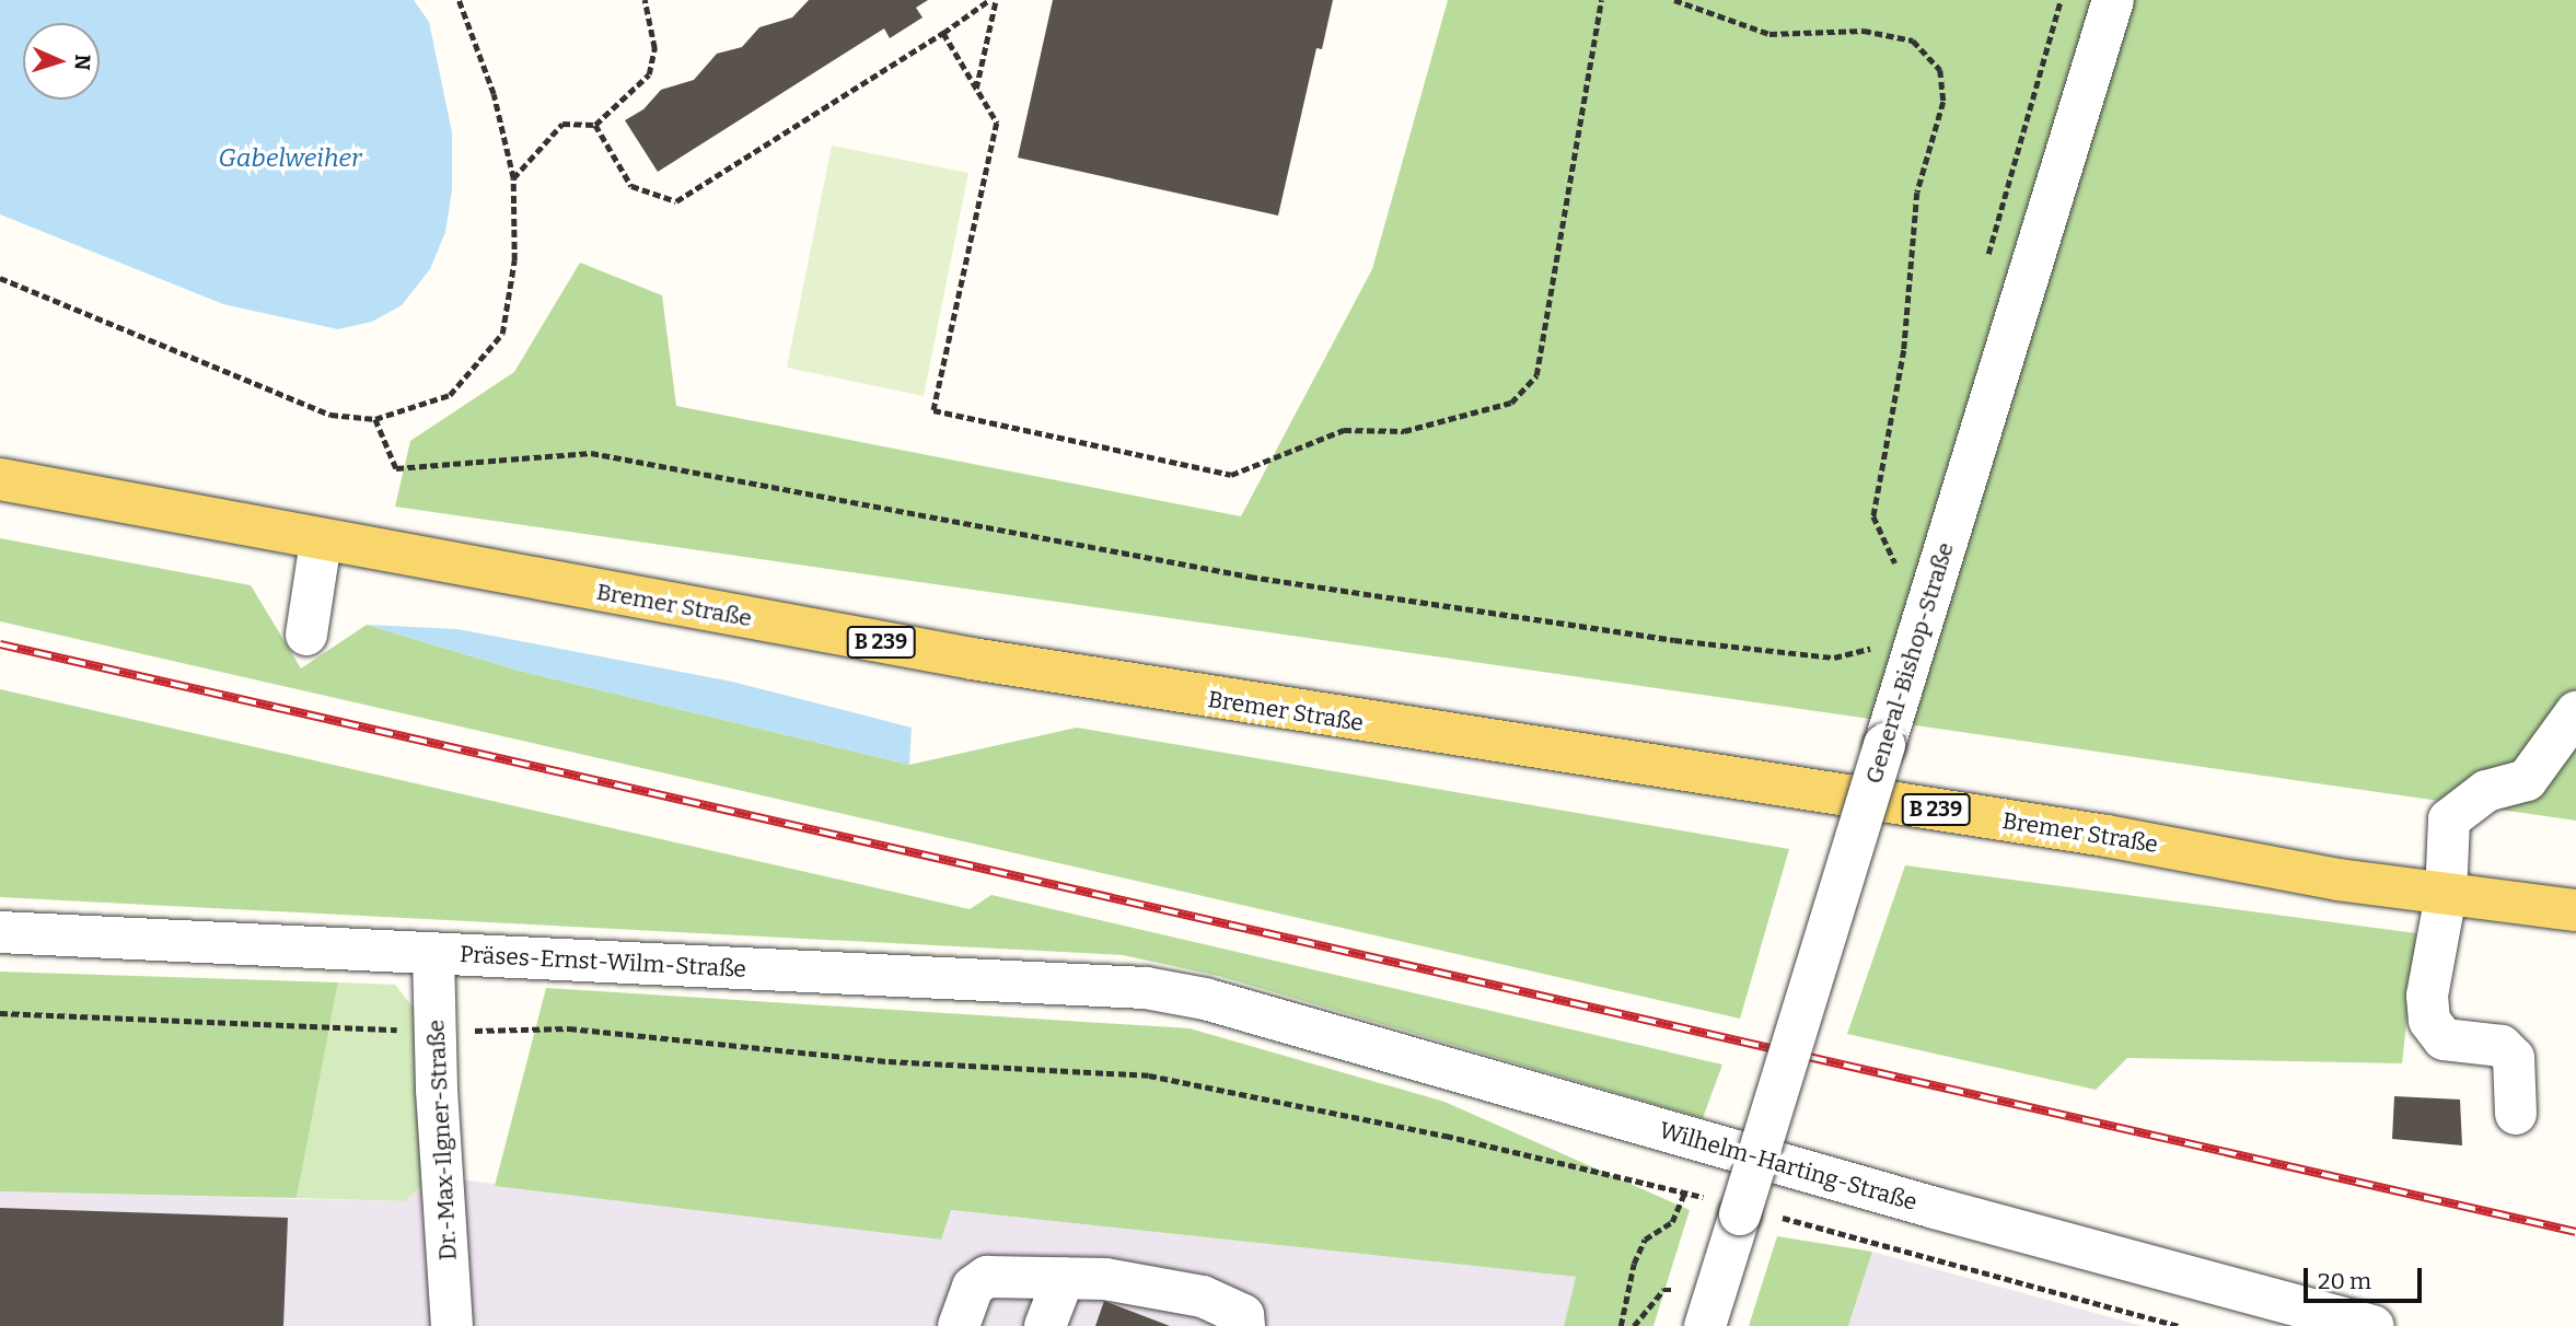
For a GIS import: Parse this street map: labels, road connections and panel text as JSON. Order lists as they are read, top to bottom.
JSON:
{
  "streets": {
    "main road": ["Bremer Straße", "B 239"],
    "street": [
      "General-Bishop-Straße",
      "Präses-Ernst-Wilm-Straße",
      "Dr.-Max-Ilgner-Straße",
      "Wilhelm-Harting-Straße"
    ]
  },
  "crossings": [
    ["Präses-Ernst-Wilm-Straße", "Dr.-Max-Ilgner-Straße"],
    ["Präses-Ernst-Wilm-Straße", "Wilhelm-Harting-Straße"]
  ],
  "water": ["Gabelweiher"],
  "scale_bar": "20 m",
  "north": "right"
}
